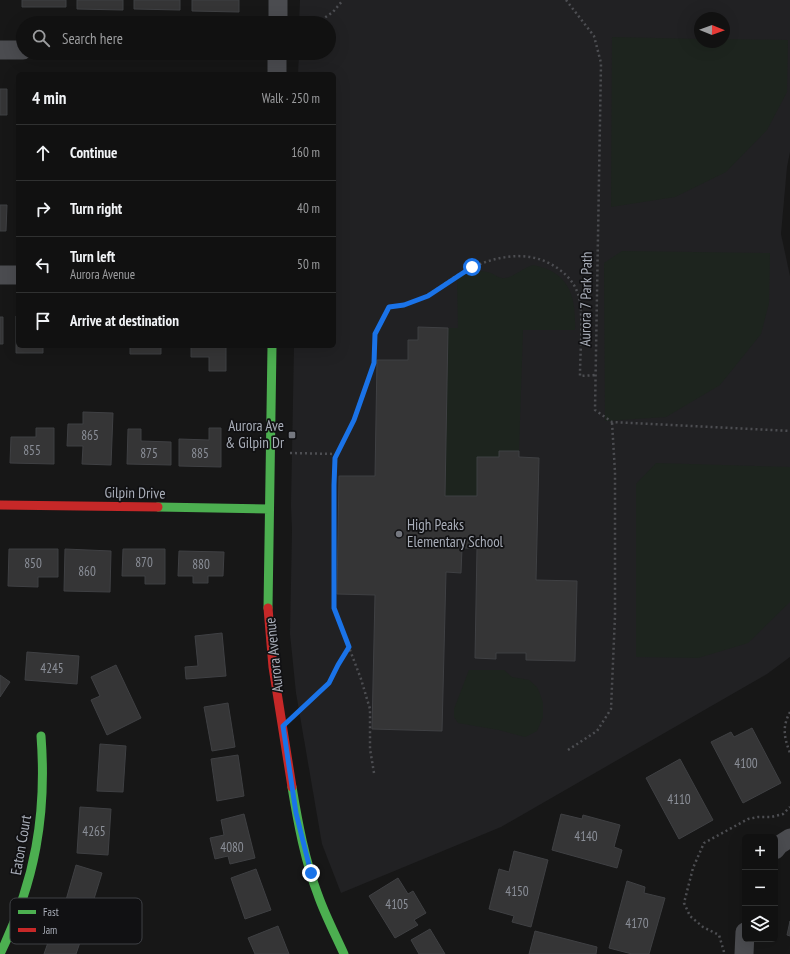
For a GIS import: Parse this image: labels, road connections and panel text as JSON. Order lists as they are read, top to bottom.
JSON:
{
  "streets": {
    "street": ["Gilpin Drive", "Aurora Avenue", "Eaton Court"],
    "path": ["Aurora 7 Park Path"]
  },
  "crossings": [
    ["Gilpin Drive", "Aurora Avenue"]
  ],
  "places": {
    "transit": ["Aurora Ave & Gilpin Dr"],
    "other": ["High Peaks Elementary School"]
  },
  "house_numbers": [
    "865",
    "855",
    "875",
    "885",
    "870",
    "850",
    "880",
    "860",
    "4245",
    "4100",
    "4110",
    "4265",
    "4140",
    "4080",
    "4150",
    "4105",
    "4170"
  ],
  "legend": ["Fast", "Jam"],
  "north": "right",
  "page": {
    "search": "Search here",
    "heading": ["4 min", "Walk · 250 m"],
    "list": [
      ["Continue", "160 m"],
      ["Turn right", "40 m"],
      ["Turn left", "Aurora Avenue", "50 m"],
      "Arrive at destination"
    ],
    "map_buttons": ["+", "−"]
  }
}
